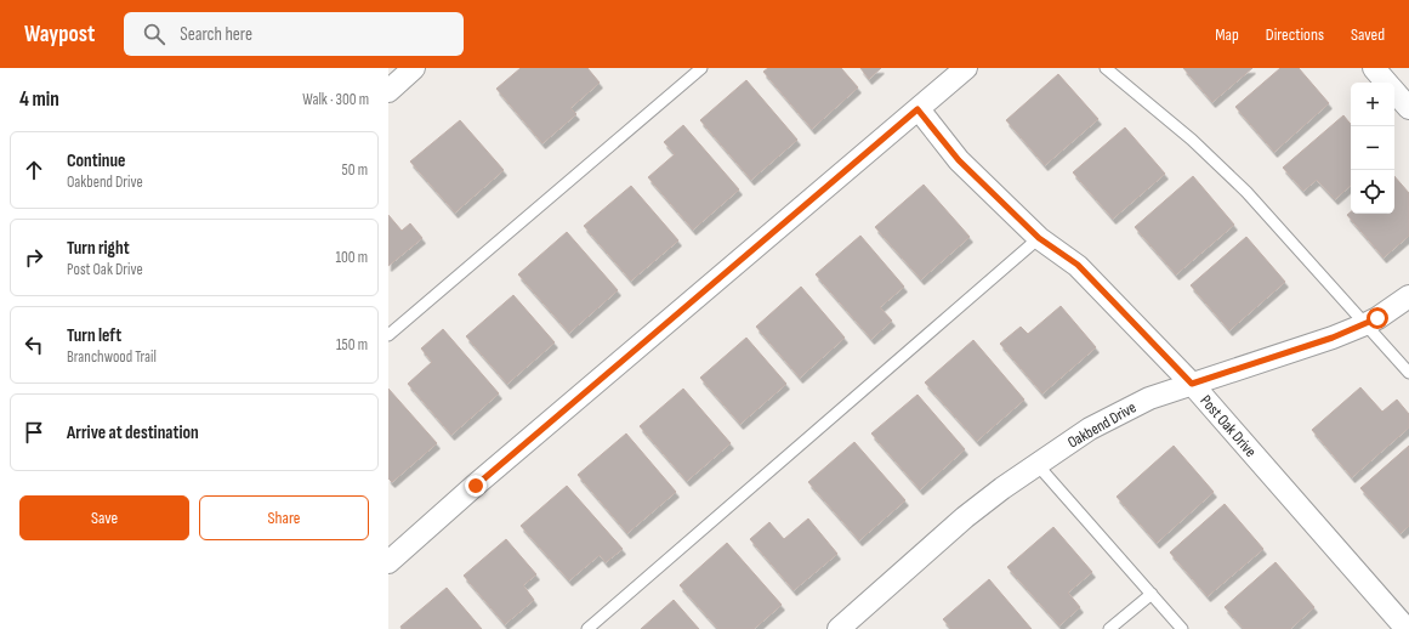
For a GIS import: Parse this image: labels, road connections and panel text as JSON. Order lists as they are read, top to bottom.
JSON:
{
  "streets": {
    "street": ["Oakbend Drive", "Post Oak Drive"]
  },
  "crossings": [
    ["Oakbend Drive", "Post Oak Drive"]
  ],
  "page": {
    "header": "Waypost",
    "search": "Search here",
    "nav": ["Map", "Directions", "Saved"],
    "heading": ["4 min", "Walk · 300 m"],
    "map_buttons": ["+", "−"],
    "list": [
      ["Continue", "Oakbend Drive", "50 m"],
      ["Turn right", "Post Oak Drive", "100 m"],
      ["Turn left", "Branchwood Trail", "150 m"],
      "Arrive at destination"
    ],
    "buttons": ["Save", "Share"]
  }
}
